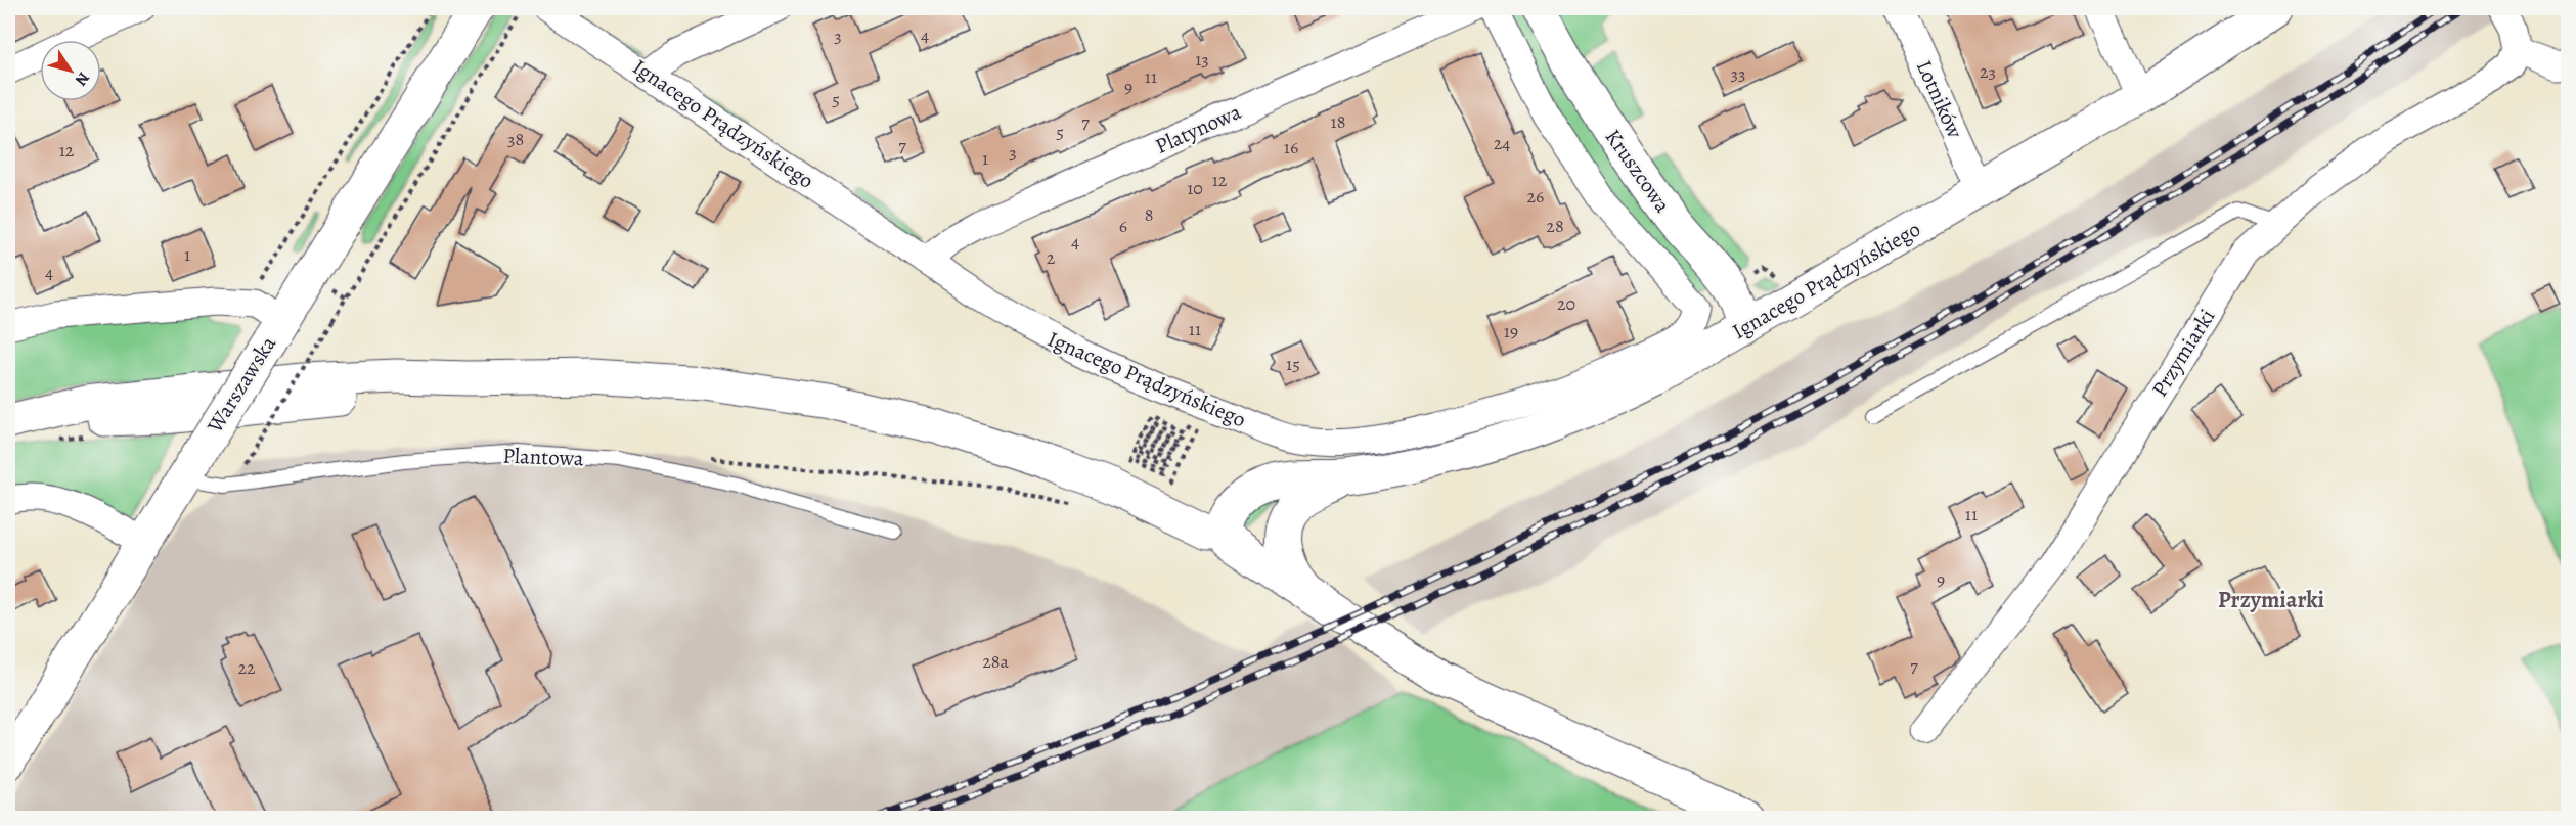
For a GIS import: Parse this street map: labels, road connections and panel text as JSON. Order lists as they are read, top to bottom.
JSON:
{
  "streets": {
    "main road": ["Ignacego Prądzyńskiego", "Kruszcowa", "Warszawska"],
    "street": ["Lotników", "Platynowa", "Przymiarki"],
    "lane": ["Plantowa"]
  },
  "crossings": [
    ["Lotników", "Ignacego Prądzyńskiego"],
    ["Ignacego Prądzyńskiego", "Platynowa"],
    ["Ignacego Prądzyńskiego", "Kruszcowa"],
    ["Warszawska", "Plantowa"]
  ],
  "districts": ["Przymiarki"],
  "house_numbers": [
    "4",
    "3",
    "13",
    "23",
    "33",
    "11",
    "9",
    "5",
    "7",
    "18",
    "5",
    "38",
    "24",
    "7",
    "16",
    "12",
    "3",
    "1",
    "12",
    "10",
    "26",
    "8",
    "6",
    "28",
    "4",
    "1",
    "2",
    "4",
    "20",
    "11",
    "19",
    "15",
    "11",
    "9",
    "28a",
    "7",
    "22"
  ],
  "north": "bottom right"
}
